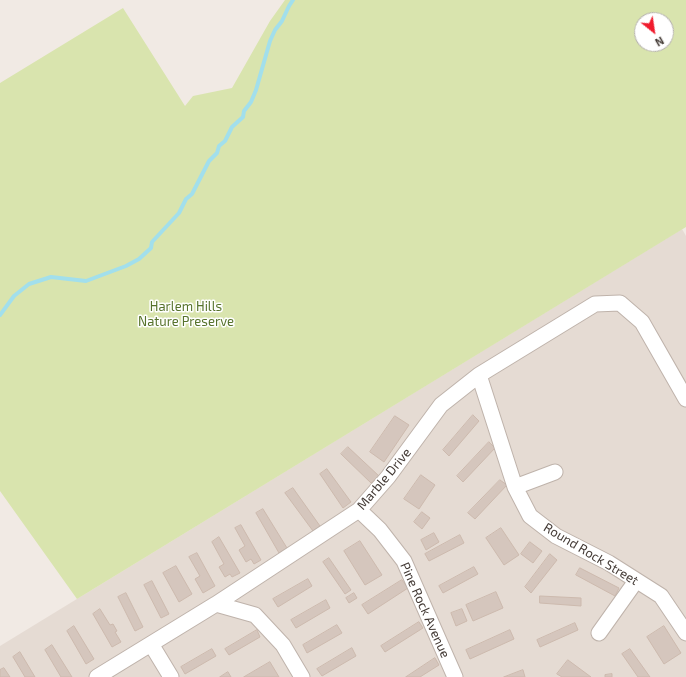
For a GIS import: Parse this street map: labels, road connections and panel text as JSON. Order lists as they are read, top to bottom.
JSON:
{
  "streets": {
    "street": ["Marble Drive", "Round Rock Street", "Pine Rock Avenue"]
  },
  "crossings": [
    ["Marble Drive", "Round Rock Street"],
    ["Marble Drive", "Pine Rock Avenue"]
  ],
  "parks": ["Harlem Hills Nature Preserve"],
  "north": "bottom right"
}
